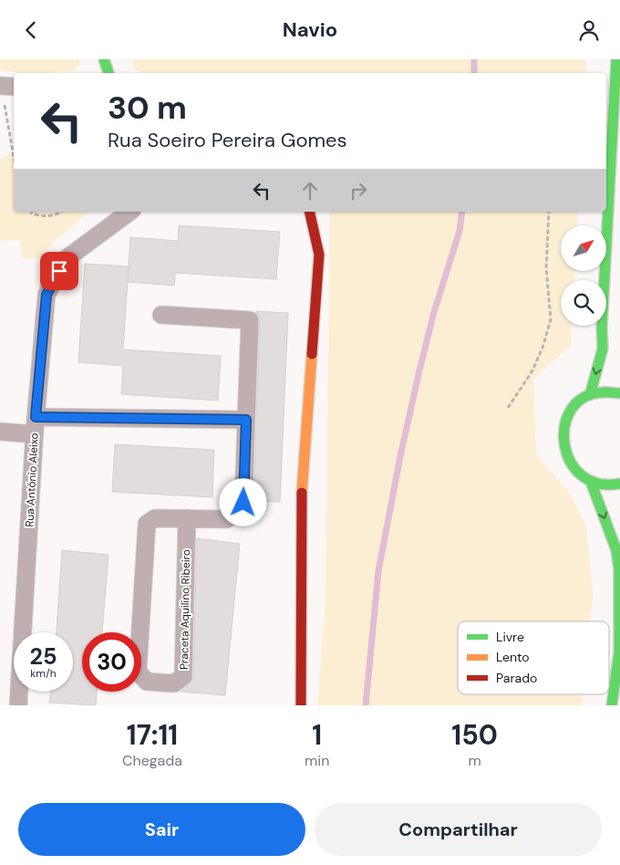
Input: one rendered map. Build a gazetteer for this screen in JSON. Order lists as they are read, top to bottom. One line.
{"streets":{"street":["Rua António Aleixo","Praceta Aquilino Ribeiro"]},"legend":["Livre","Lento","Parado"],"north":"top right","page":{"header":"Navio","turn":["30 m","Rua Soeiro Pereira Gomes"],"speed":"25 km/h","limit":"30","eta":["17:11","Chegada","1","min","150","m"],"buttons":["Sair","Compartilhar"]}}
